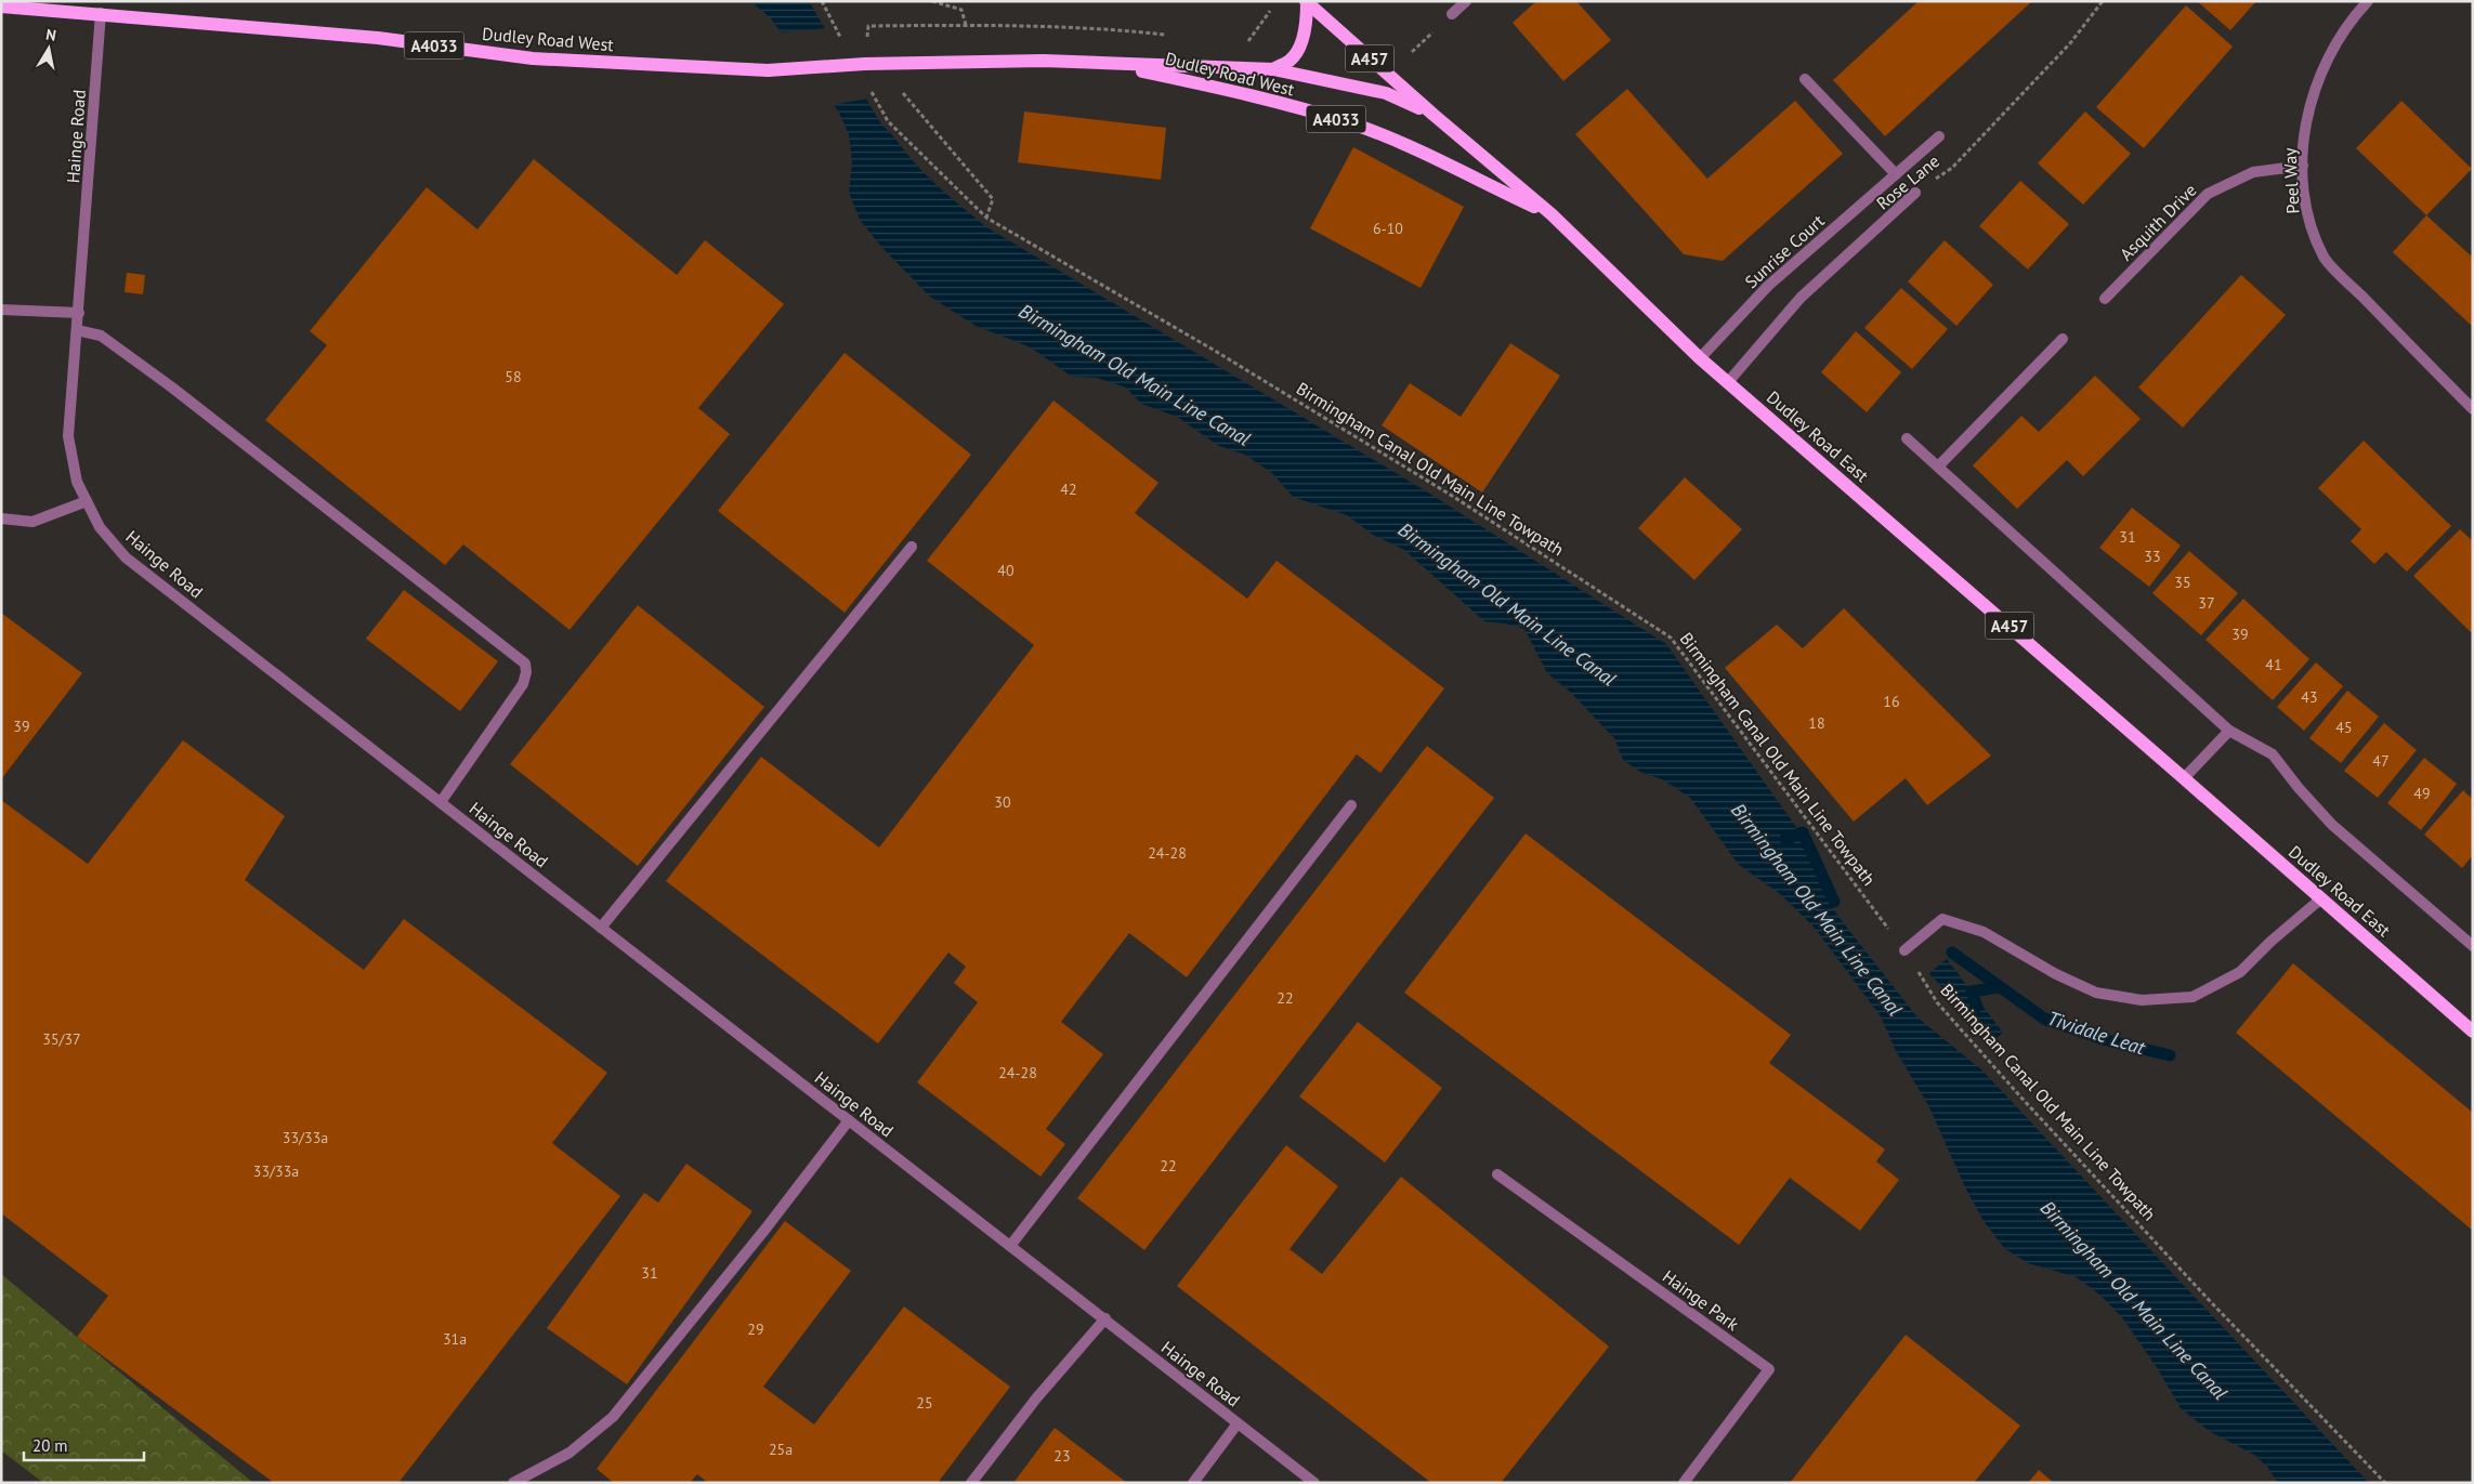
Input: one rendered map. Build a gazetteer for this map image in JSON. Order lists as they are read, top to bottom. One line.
{"streets":{"main road":["Dudley Road West","A4033","A457","Dudley Road East"],"street":["Hainge Road","Peel Way","Rose Lane","Asquith Drive","Sunrise Court","Hainge Park"],"path":["Birmingham Canal Old Main Line Towpath"]},"crossings":[["Dudley Road West","A457"],["Dudley Road West","Hainge Road"],["Dudley Road West","Dudley Road East"],["A457","Dudley Road East"],["Peel Way","Asquith Drive"],["Rose Lane","Dudley Road East"],["Sunrise Court","Dudley Road East"]],"water":["Birmingham Old Main Line Canal","Tividale Leat"],"house_numbers":["6-10","58","42","31","33","40","35","37","39","41","43","16","18","39","45","47","49","30","24-28","22","35/37","24-28","33/33a","22","33/33a","31","29","31a","25","25a","23"],"scale_bar":"20 m","north":"top"}
